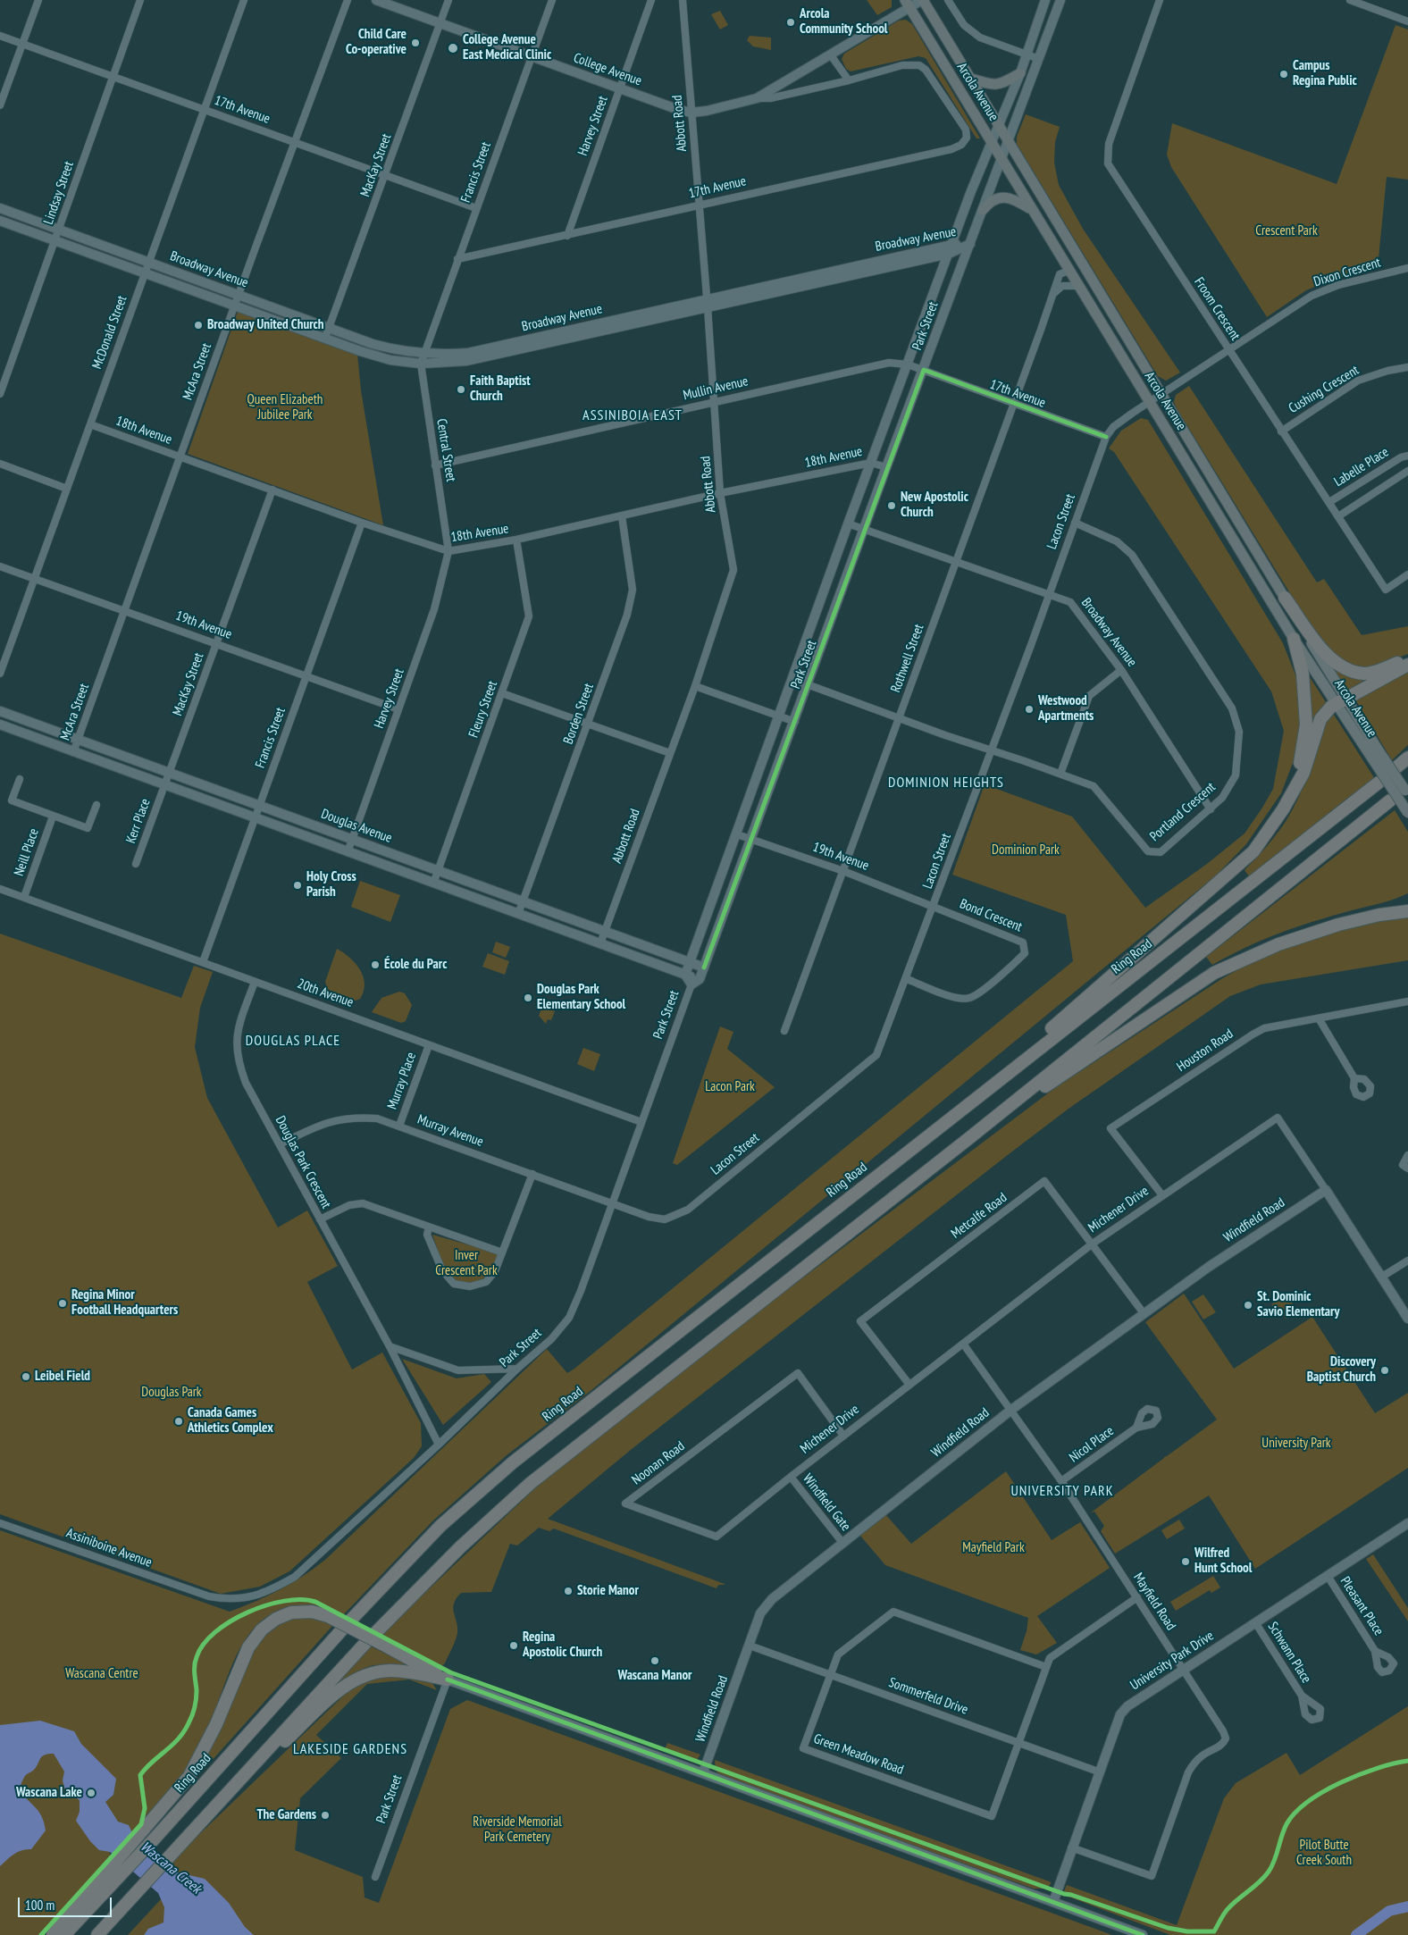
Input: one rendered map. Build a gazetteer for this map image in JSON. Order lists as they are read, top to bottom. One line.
{"streets":{"highway":["Ring Road"],"main road":["Arcola Avenue"],"street":["College Avenue","17th Avenue","Abbott Road","Harvey Street","MacKay Street","Francis Street","Lindsay Street","Broadway Avenue","Dixon Crescent","Froom Crescent","Park Street","McDonald Street","McAra Street","Mullin Avenue","Cushing Crescent","18th Avenue","Central Street","Labelle Place","Lacon Street","19th Avenue","Rothwell Street","Fleury Street","Borden Street","Portland Crescent","Kerr Place","Douglas Avenue","Neill Place","Bond Crescent","20th Avenue","Houston Road","Murray Place","Murray Avenue","Douglas Park Crescent","Michener Drive","Metcalfe Road","Windfield Road","Nicol Place","Noonan Road","Windfield Gate","Assiniboine Avenue","Mayfield Road","Pleasant Place","Schwann Place","University Park Drive","Sommerfeld Drive","Green Meadow Road"]},"crossings":[["College Avenue","Arcola Avenue"],["College Avenue","17th Avenue"],["College Avenue","Abbott Road"],["College Avenue","Harvey Street"],["College Avenue","MacKay Street"],["College Avenue","Francis Street"],["Arcola Avenue","Dixon Crescent"],["Arcola Avenue","Park Street"],["Arcola Avenue","Lacon Street"],["Arcola Avenue","Rothwell Street"],["17th Avenue","Abbott Road"],["17th Avenue","Harvey Street"],["17th Avenue","MacKay Street"],["17th Avenue","Francis Street"],["17th Avenue","Lindsay Street"],["17th Avenue","Park Street"],["17th Avenue","McDonald Street"],["17th Avenue","McAra Street"],["17th Avenue","Mullin Avenue"],["17th Avenue","Lacon Street"],["17th Avenue","Rothwell Street"],["Abbott Road","Broadway Avenue"],["Abbott Road","Mullin Avenue"],["Abbott Road","18th Avenue"],["Abbott Road","Douglas Avenue"],["Harvey Street","18th Avenue"],["Harvey Street","Central Street"],["Harvey Street","19th Avenue"],["Harvey Street","Douglas Avenue"],["MacKay Street","Broadway Avenue"],["MacKay Street","18th Avenue"],["MacKay Street","19th Avenue"],["MacKay Street","Kerr Place"],["MacKay Street","Douglas Avenue"],["Francis Street","Broadway Avenue"],["Francis Street","18th Avenue"],["Francis Street","Central Street"],["Francis Street","19th Avenue"],["Francis Street","Douglas Avenue"],["Francis Street","20th Avenue"],["Lindsay Street","Broadway Avenue"],["Broadway Avenue","Park Street"],["Broadway Avenue","McDonald Street"],["Broadway Avenue","McAra Street"],["Broadway Avenue","Central Street"],["Broadway Avenue","Lacon Street"],["Broadway Avenue","Rothwell Street"],["Broadway Avenue","Portland Crescent"],["Dixon Crescent","Froom Crescent"],["Dixon Crescent","Lacon Street"],["Froom Crescent","Cushing Crescent"],["Froom Crescent","Labelle Place"],["Park Street","Mullin Avenue"],["Park Street","18th Avenue"],["Park Street","Lacon Street"],["Park Street","19th Avenue"],["Park Street","Douglas Avenue"],["Park Street","20th Avenue"],["Park Street","Murray Avenue"],["Park Street","Douglas Park Crescent"],["Park Street","Assiniboine Avenue"],["McDonald Street","18th Avenue"],["McDonald Street","19th Avenue"],["McAra Street","18th Avenue"],["McAra Street","19th Avenue"],["McAra Street","Douglas Avenue"],["Mullin Avenue","Central Street"],["18th Avenue","Central Street"],["18th Avenue","Fleury Street"],["18th Avenue","Borden Street"],["Lacon Street","19th Avenue"],["Lacon Street","Portland Crescent"],["Lacon Street","Bond Crescent"],["Lacon Street","Murray Avenue"],["19th Avenue","Rothwell Street"],["19th Avenue","Bond Crescent"],["Fleury Street","Douglas Avenue"],["Borden Street","Douglas Avenue"],["Kerr Place","Douglas Avenue"],["Neill Place","20th Avenue"],["20th Avenue","Murray Place"],["20th Avenue","Douglas Park Crescent"],["Houston Road","Michener Drive"],["Murray Place","Murray Avenue"],["Murray Avenue","Douglas Park Crescent"],["Michener Drive","Metcalfe Road"],["Michener Drive","Windfield Road"],["Michener Drive","Noonan Road"],["Michener Drive","Windfield Gate"],["Michener Drive","Mayfield Road"],["Metcalfe Road","Windfield Road"],["Windfield Road","Windfield Gate"],["Windfield Road","Mayfield Road"],["Windfield Road","Sommerfeld Drive"],["Nicol Place","Mayfield Road"],["Noonan Road","Windfield Gate"],["Mayfield Road","University Park Drive"],["Mayfield Road","Green Meadow Road"],["Pleasant Place","University Park Drive"],["Schwann Place","University Park Drive"],["University Park Drive","Sommerfeld Drive"],["Sommerfeld Drive","Green Meadow Road"]],"districts":["ASSINIBOIA EAST","DOMINION HEIGHTS","DOUGLAS PLACE","UNIVERSITY PARK","LAKESIDE GARDENS"],"water":["Wascana Creek"],"parks":["Crescent Park","Queen Elizabeth Jubilee Park","Dominion Park","Lacon Park","Inver Crescent Park","Douglas Park","University Park","Mayfield Park","Wascana Centre","Riverside Memorial Park Cemetery","Pilot Butte Creek South"],"places":["Arcola Community School","Child Care Co-operative","College Avenue East Medical Clinic","Campus Regina Public","Broadway United Church","Faith Baptist Church","New Apostolic Church","Westwood Apartments","Holy Cross Parish","École du Parc","Douglas Park Elementary School","Regina Minor Football Headquarters","St. Dominic Savio Elementary","Discovery Baptist Church","Leibel Field","Canada Games Athletics Complex","Wilfred Hunt School","Storie Manor","Regina Apostolic Church","Wascana Manor","Wascana Lake","The Gardens"],"scale_bar":"100 m"}
